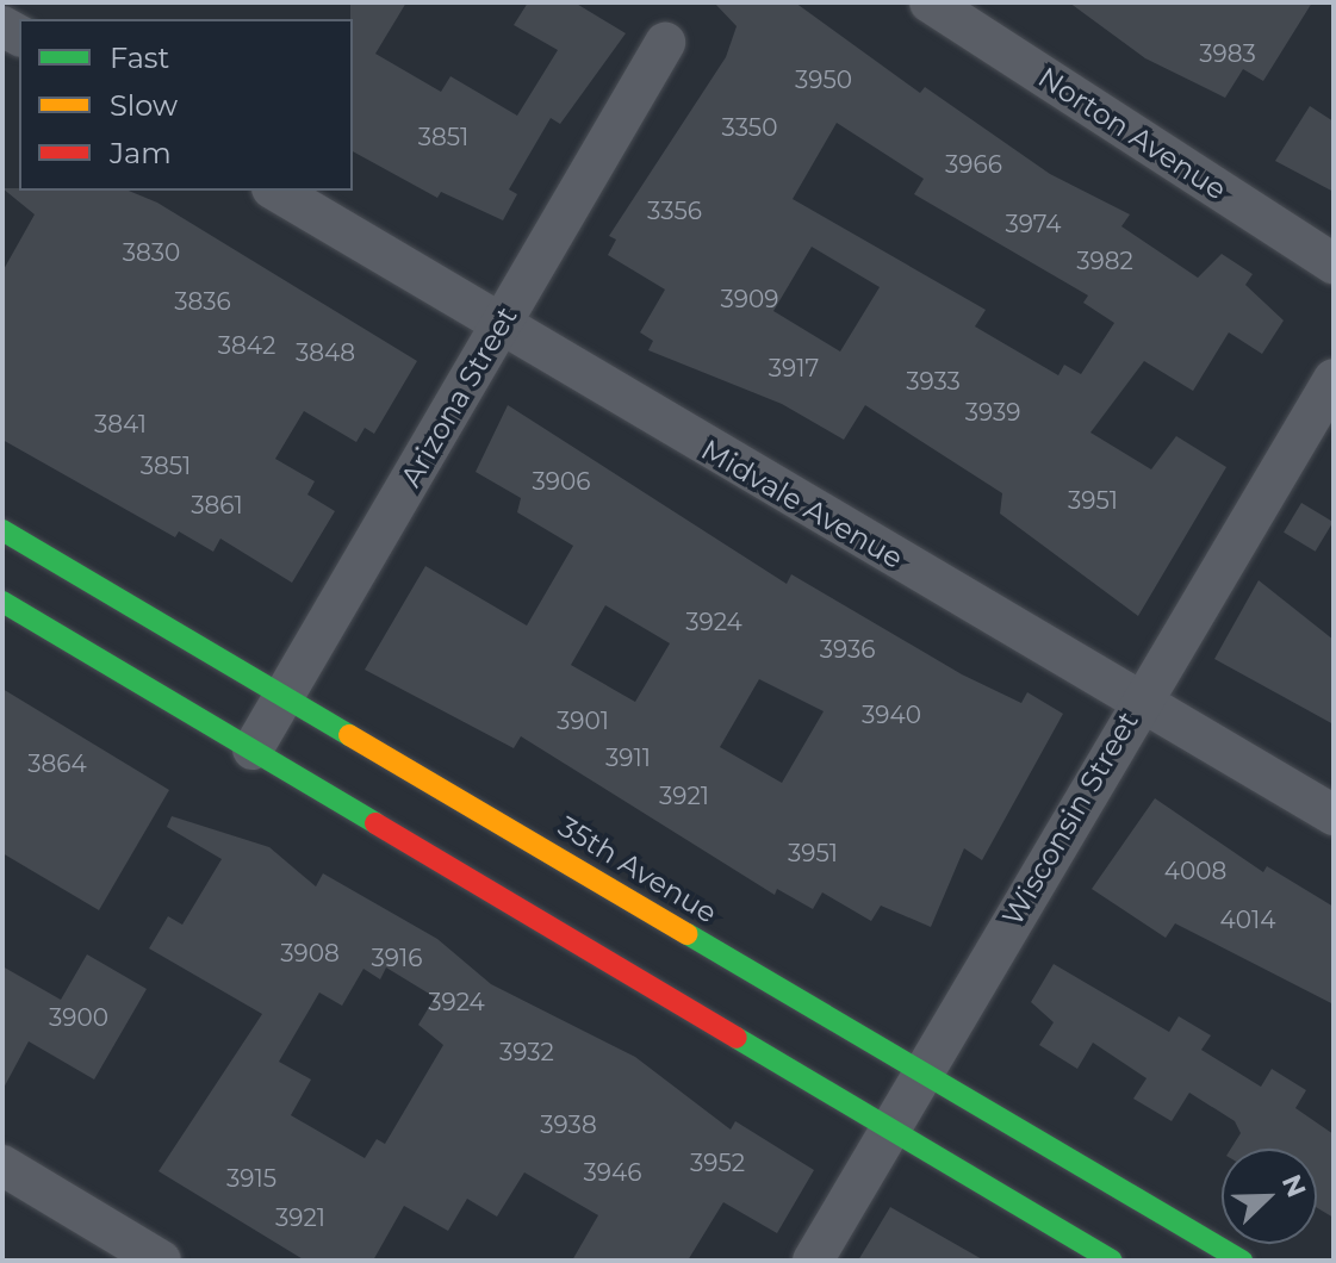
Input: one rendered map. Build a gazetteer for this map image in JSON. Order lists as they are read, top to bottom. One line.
{"streets":{"main road":["35th Avenue"],"street":["Norton Avenue","Arizona Street","Midvale Avenue","Wisconsin Street"]},"crossings":[["Arizona Street","Midvale Avenue"],["Arizona Street","35th Avenue"],["Midvale Avenue","Wisconsin Street"],["Wisconsin Street","35th Avenue"]],"house_numbers":["3983","3950","3350","3851","3966","3356","3974","3830","3982","3909","3836","3842","3848","3917","3933","3939","3841","3851","3906","3951","3861","3924","3936","3940","3901","3911","3864","3921","3951","4008","4014","3908","3916","3924","3900","3932","3938","3952","3946","3915","3921"],"legend":["Fast","Slow","Jam"],"north":"top right"}
